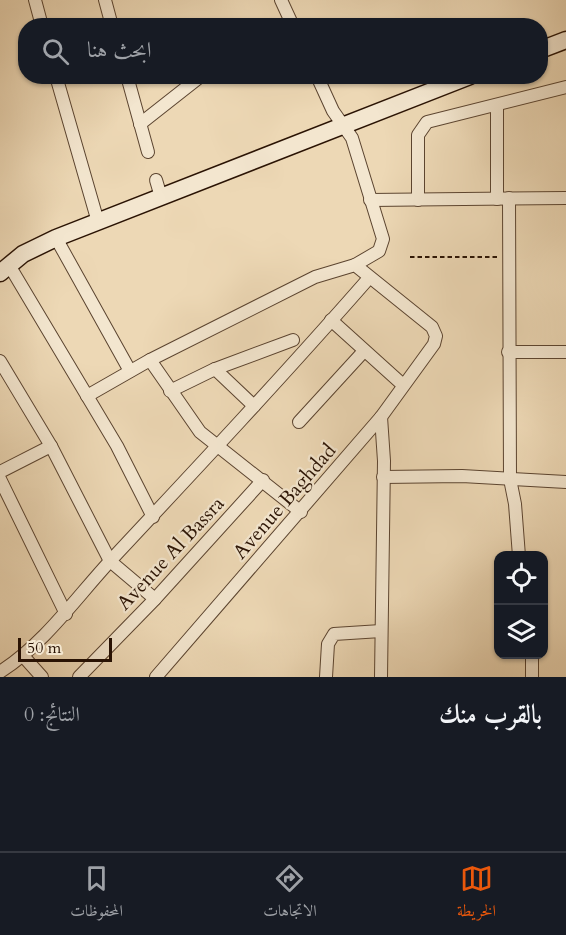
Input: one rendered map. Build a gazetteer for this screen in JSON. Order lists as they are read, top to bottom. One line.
{"streets":{"street":["Avenue Baghdad","Avenue Al Bassra"]},"scale_bar":"50 m","page":{"search":"ابحث هنا","scale":"50 m","heading":["بالقرب منك","النتائج: 0"],"nav":["الخريطة","الاتجاهات","المحفوظات"]}}
